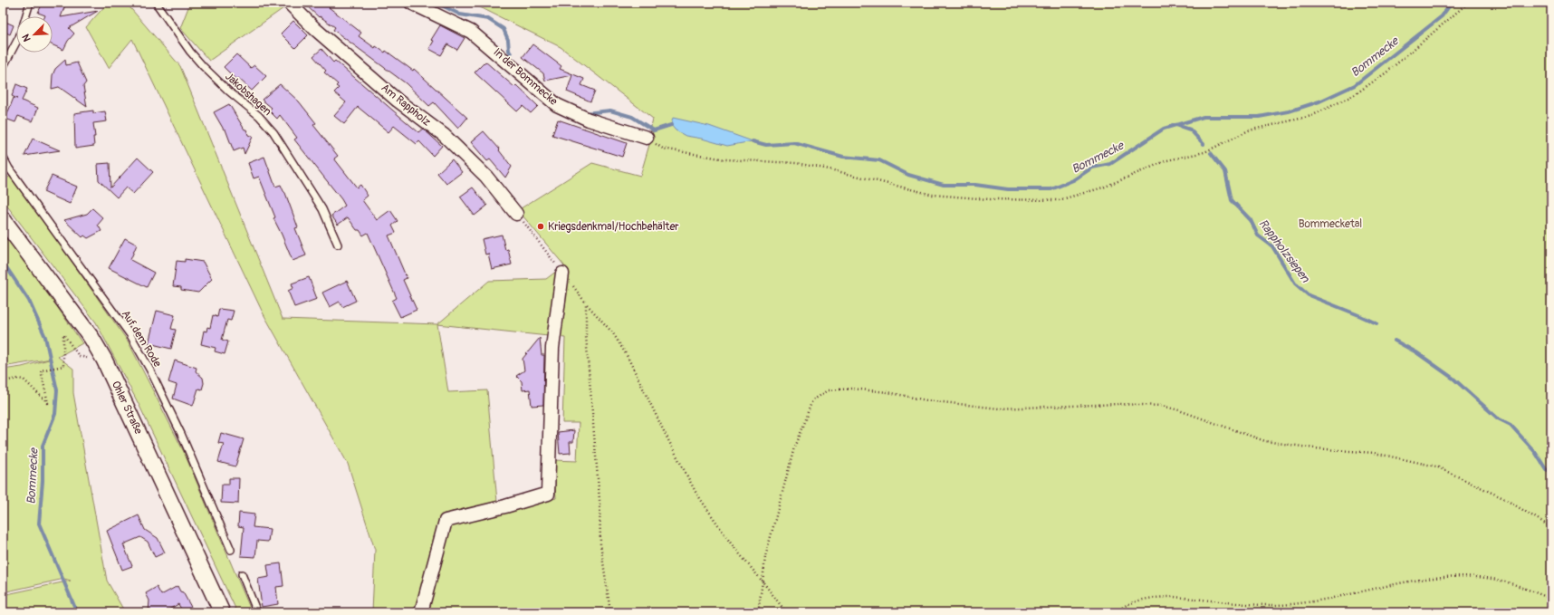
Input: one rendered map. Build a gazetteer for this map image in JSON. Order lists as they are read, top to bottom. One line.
{"streets":{"street":["In der Bommecke","Am Rappholz","Ohler Straße"],"lane":["Jakobshagen","Auf dem Rode"]},"water":["Bommecke","Rappholzsiepen"],"parks":["Bommecketal"],"places":["Kriegsdenkmal/Hochbehälter"],"north":"bottom left"}
